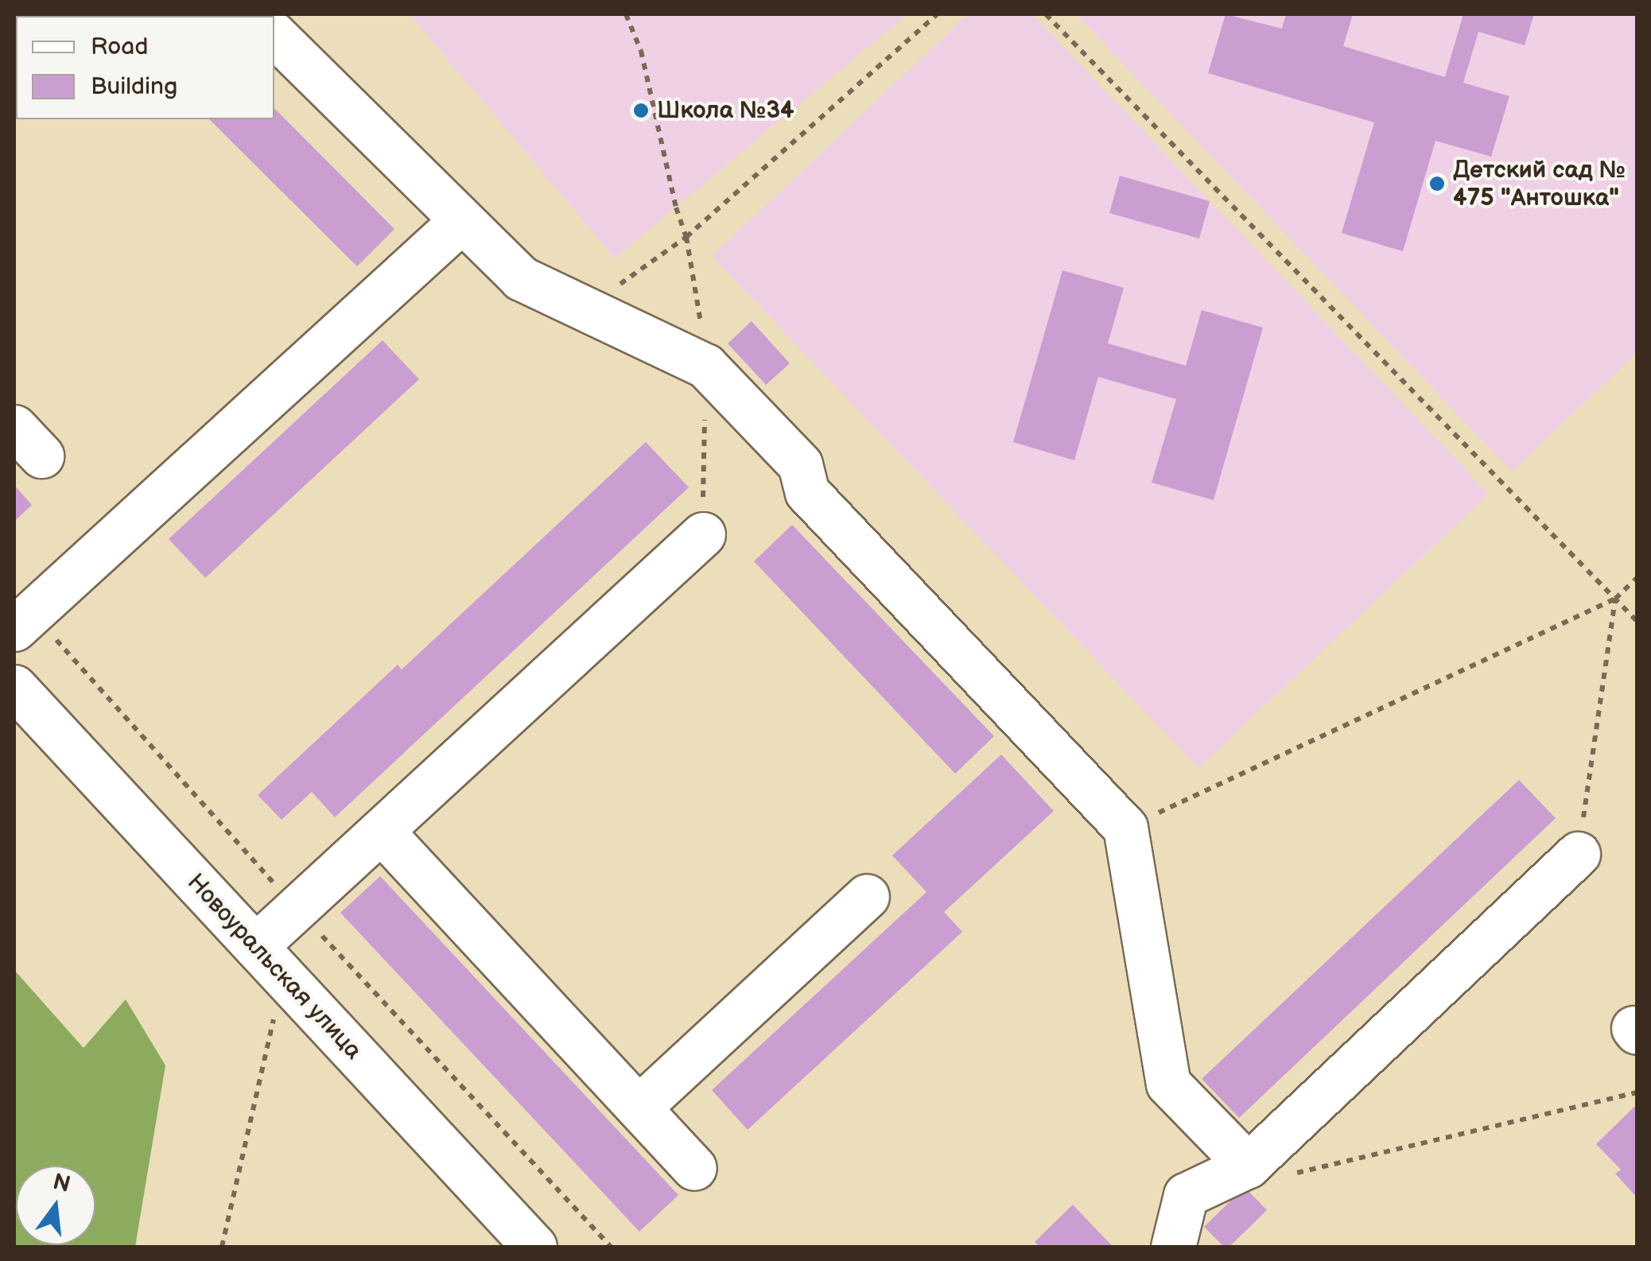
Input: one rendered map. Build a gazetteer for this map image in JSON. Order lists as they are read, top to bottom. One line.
{"streets":{"street":["Новоуральская улица"]},"places":["Школа №34","Детский сад № 475 \"Антошка\""],"legend":["Road","Building"],"north":"top"}
